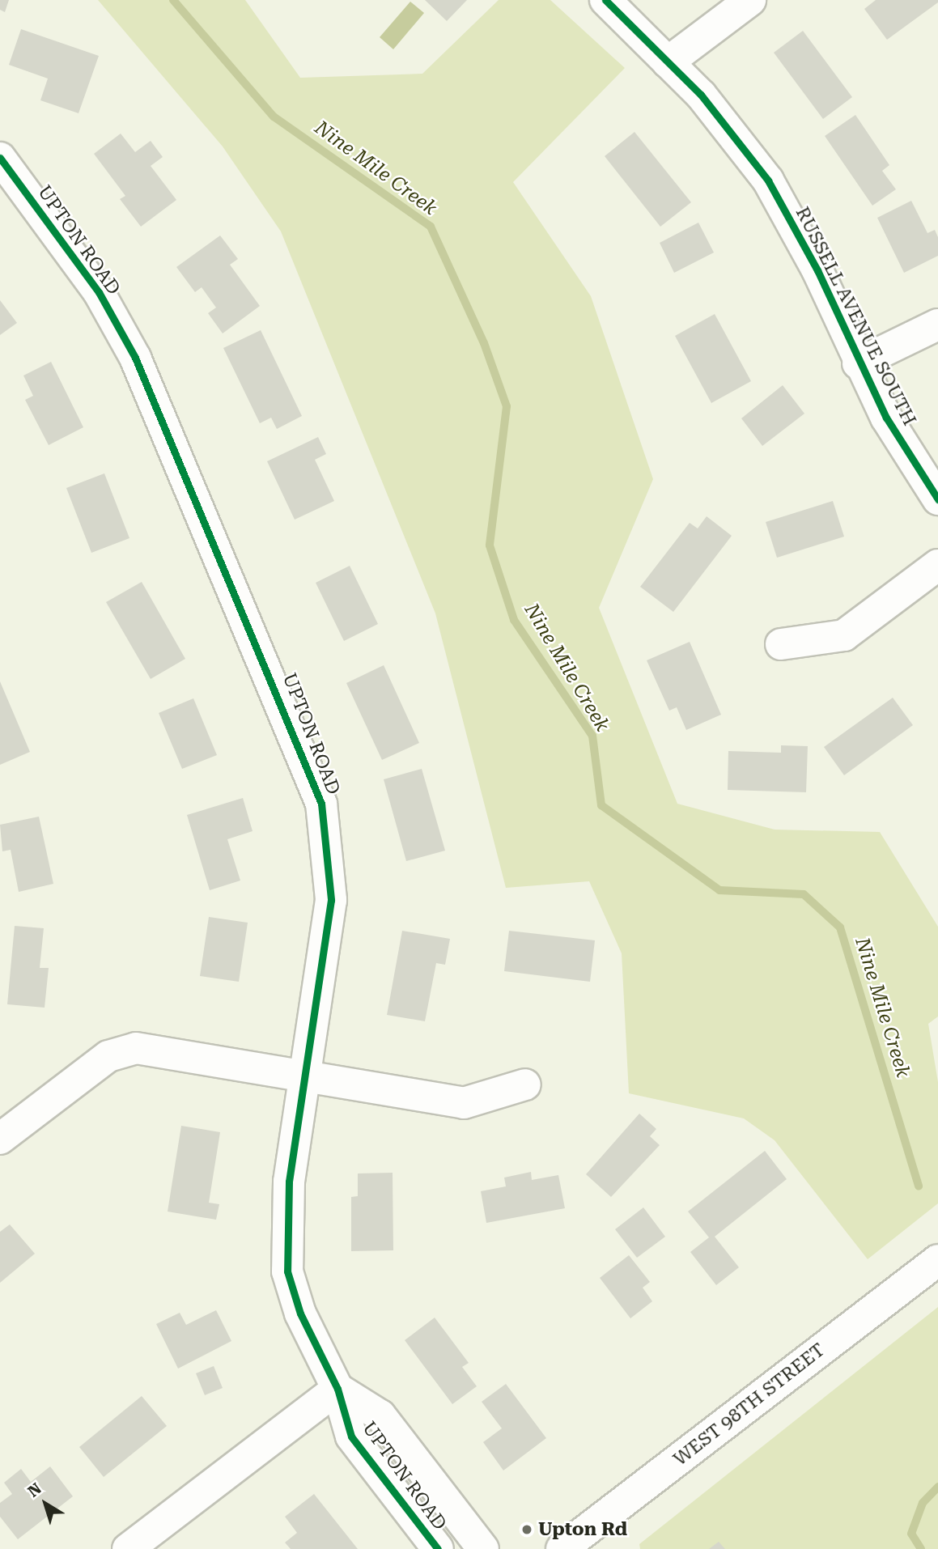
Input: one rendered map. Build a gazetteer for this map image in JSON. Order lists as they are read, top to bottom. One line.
{"streets":{"street":["UPTON ROAD","RUSSELL AVENUE SOUTH","WEST 98TH STREET"]},"water":["Nine Mile Creek"],"places":["Upton Rd"],"north":"top left"}
